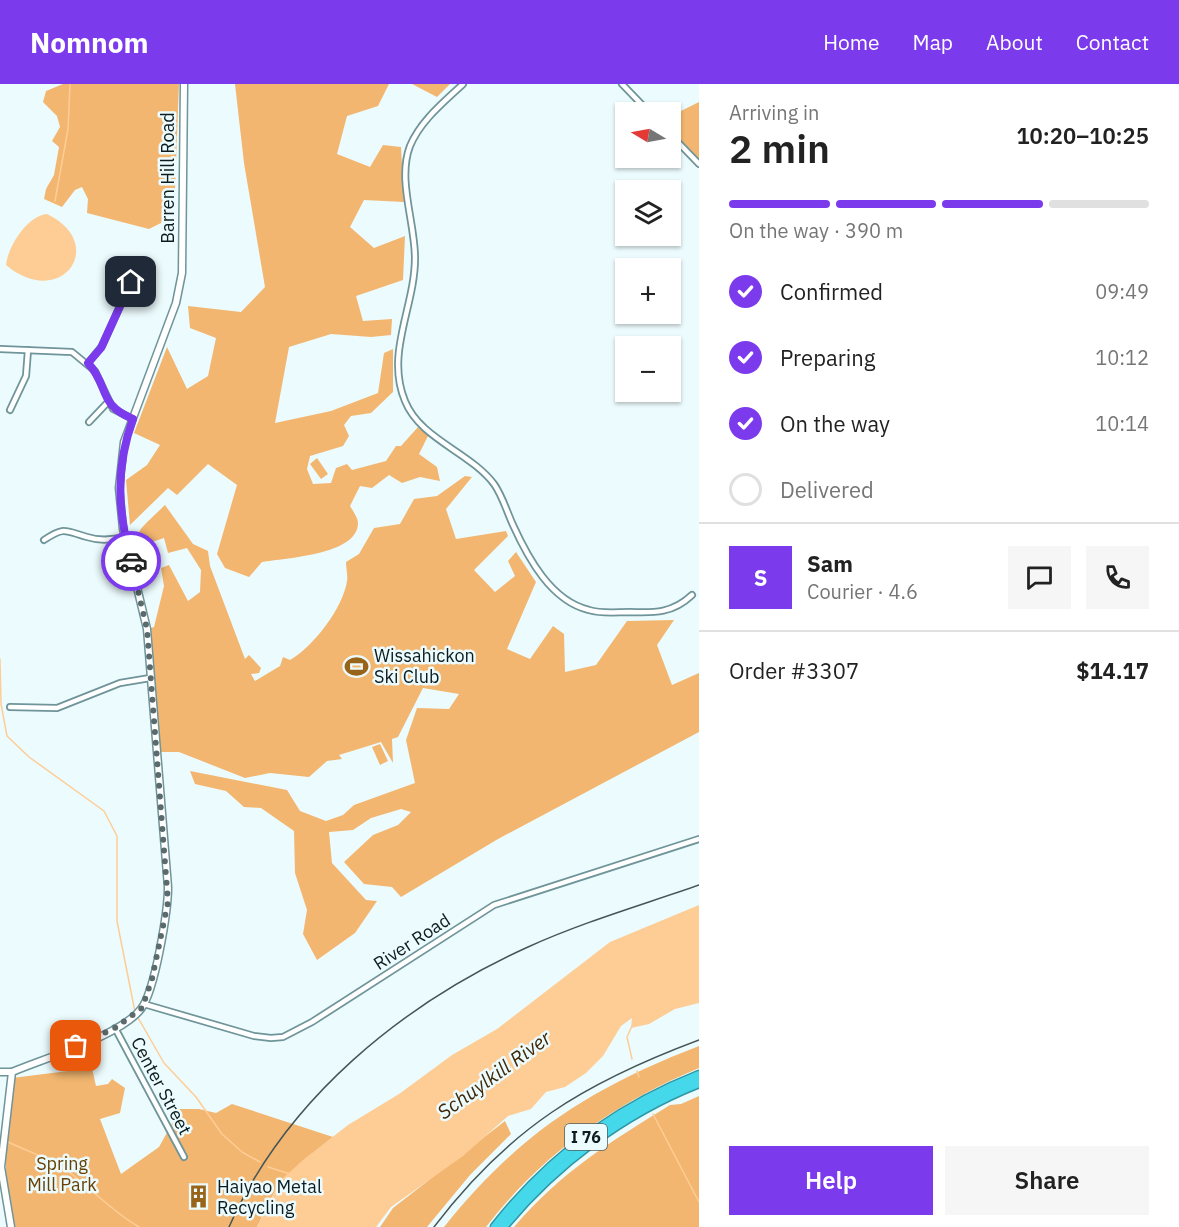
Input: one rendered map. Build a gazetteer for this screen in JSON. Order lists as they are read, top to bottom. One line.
{"streets":{"highway":["I 76"],"street":["Barren Hill Road","River Road","Center Street"]},"crossings":[["Barren Hill Road","River Road"]],"water":["Schuylkill River"],"parks":["Spring Mill Park"],"places":{"sports":["Wissahickon Ski Club"],"building":["Haiyao Metal Recycling"]},"north":"left","page":{"header":"Nomnom","nav":["Home","Map","About","Contact"],"heading":["2 min","Arriving in","10:20–10:25"],"panel":["Sam","Courier · 4.6","Order #3307","$14.17"],"map_buttons":["+","−"],"bar":"On the way · 390 m","list":[["Confirmed","09:49"],["Preparing","10:12"],["On the way","10:14"],"Delivered"],"round":"S","buttons":["Help","Share"]}}
